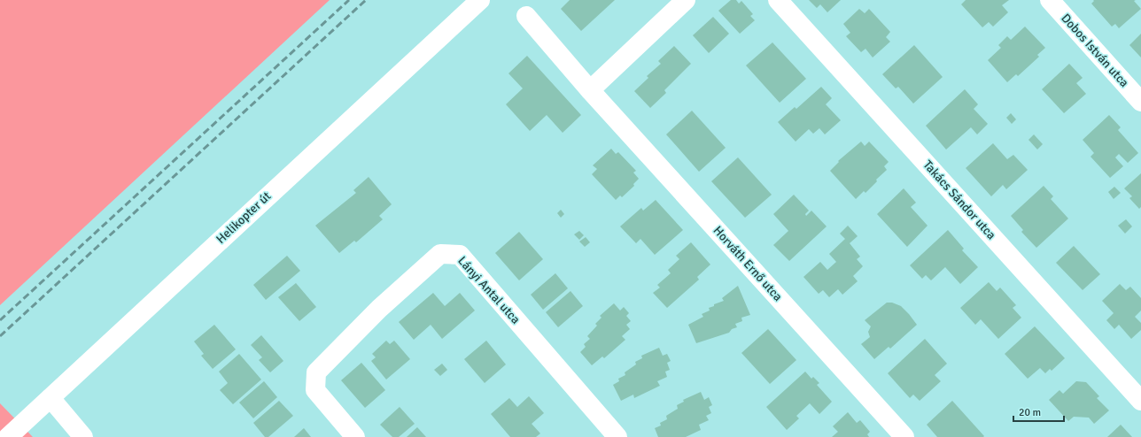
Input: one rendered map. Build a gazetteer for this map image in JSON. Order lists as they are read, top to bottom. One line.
{"streets":{"street":["Dobos István utca","Takács Sándor utca","Helikopter út","Horváth Ernő utca","Lányi Antal utca"]},"scale_bar":"20 m"}
